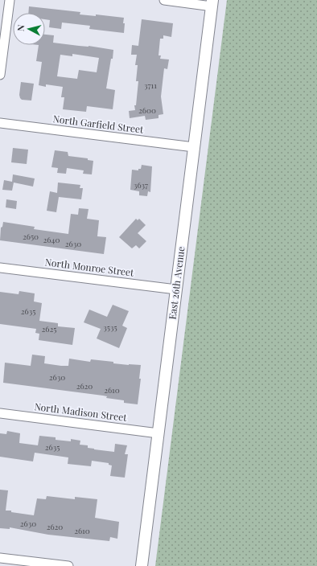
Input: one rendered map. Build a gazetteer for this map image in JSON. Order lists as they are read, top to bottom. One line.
{"streets":{"street":["North Garfield Street","North Monroe Street","East 26th Avenue","North Madison Street"]},"crossings":[["North Garfield Street","East 26th Avenue"],["North Monroe Street","East 26th Avenue"],["East 26th Avenue","North Madison Street"]],"house_numbers":["3711","2600","3637","2650","2640","2630","2635","3535","2625","2630","2620","2610","2635","2630","2620","2610"],"north":"left"}
